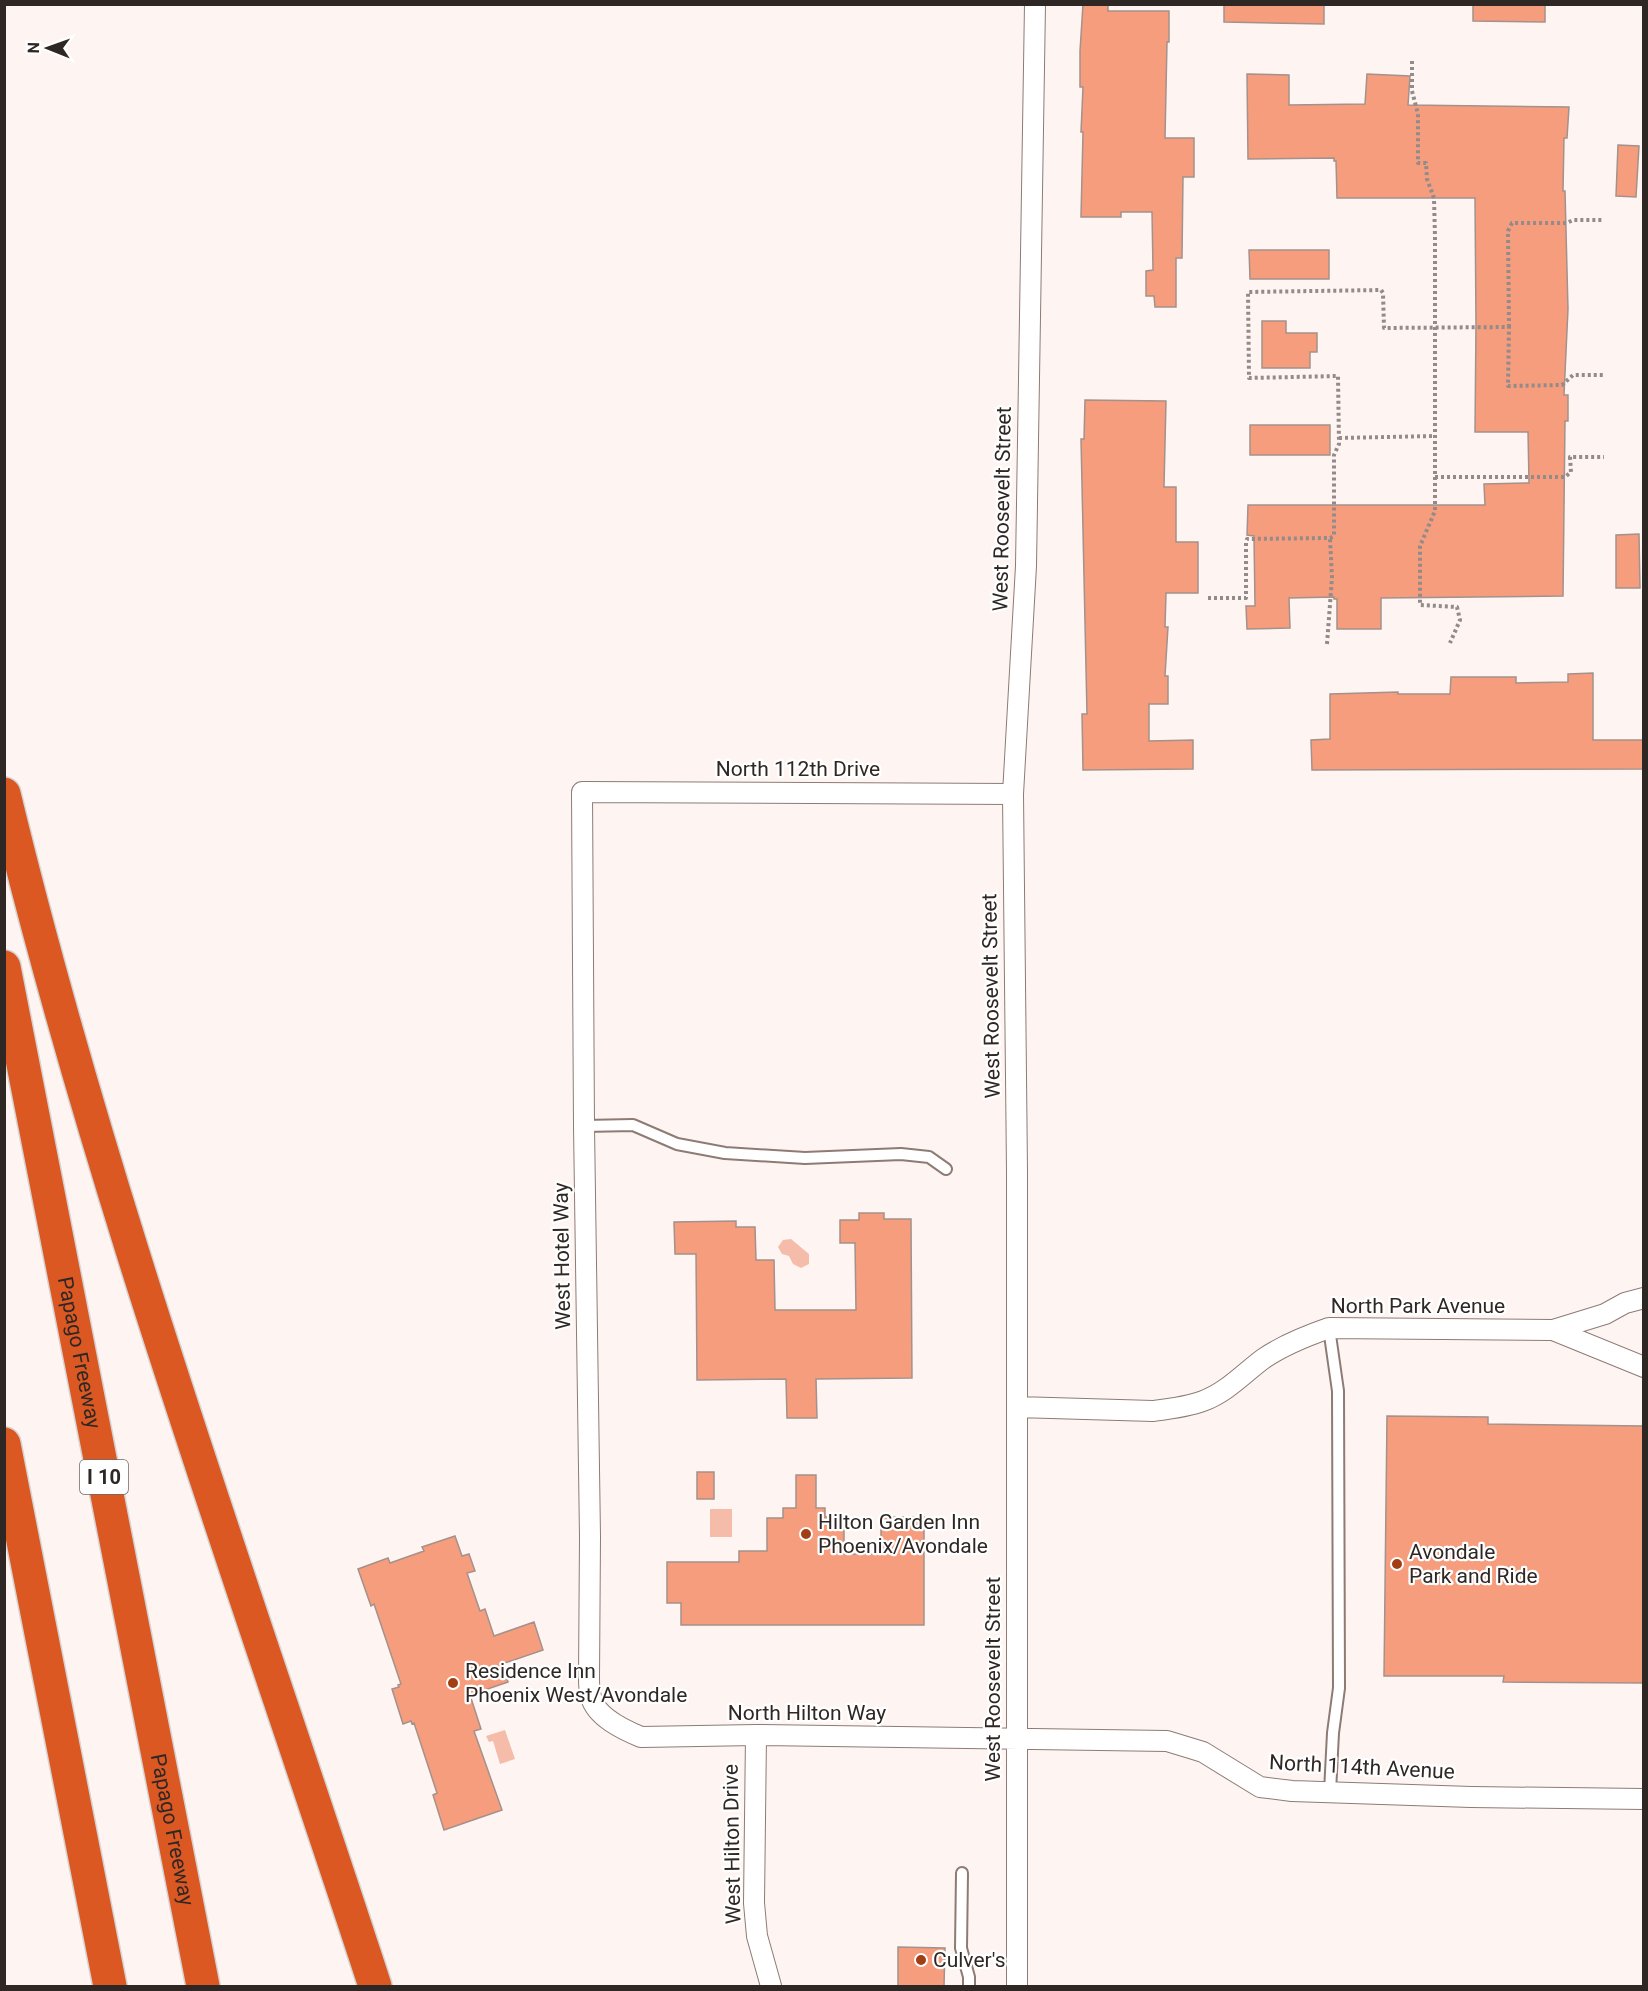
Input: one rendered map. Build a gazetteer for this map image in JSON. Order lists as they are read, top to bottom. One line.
{"streets":{"highway":["Papago Freeway","I 10"],"street":["West Roosevelt Street","North 112th Drive","West Hotel Way","North Park Avenue","North Hilton Way","North 114th Avenue","West Hilton Drive"]},"crossings":[["West Roosevelt Street","North 112th Drive"],["West Roosevelt Street","North Park Avenue"],["West Roosevelt Street","North Hilton Way"],["West Roosevelt Street","North 114th Avenue"],["North 112th Drive","West Hotel Way"],["West Hotel Way","North Hilton Way"],["North Hilton Way","North 114th Avenue"],["North Hilton Way","West Hilton Drive"]],"places":["Hilton Garden Inn Phoenix/Avondale","Avondale Park and Ride","Residence Inn Phoenix West/Avondale","Culver's"],"north":"left"}
